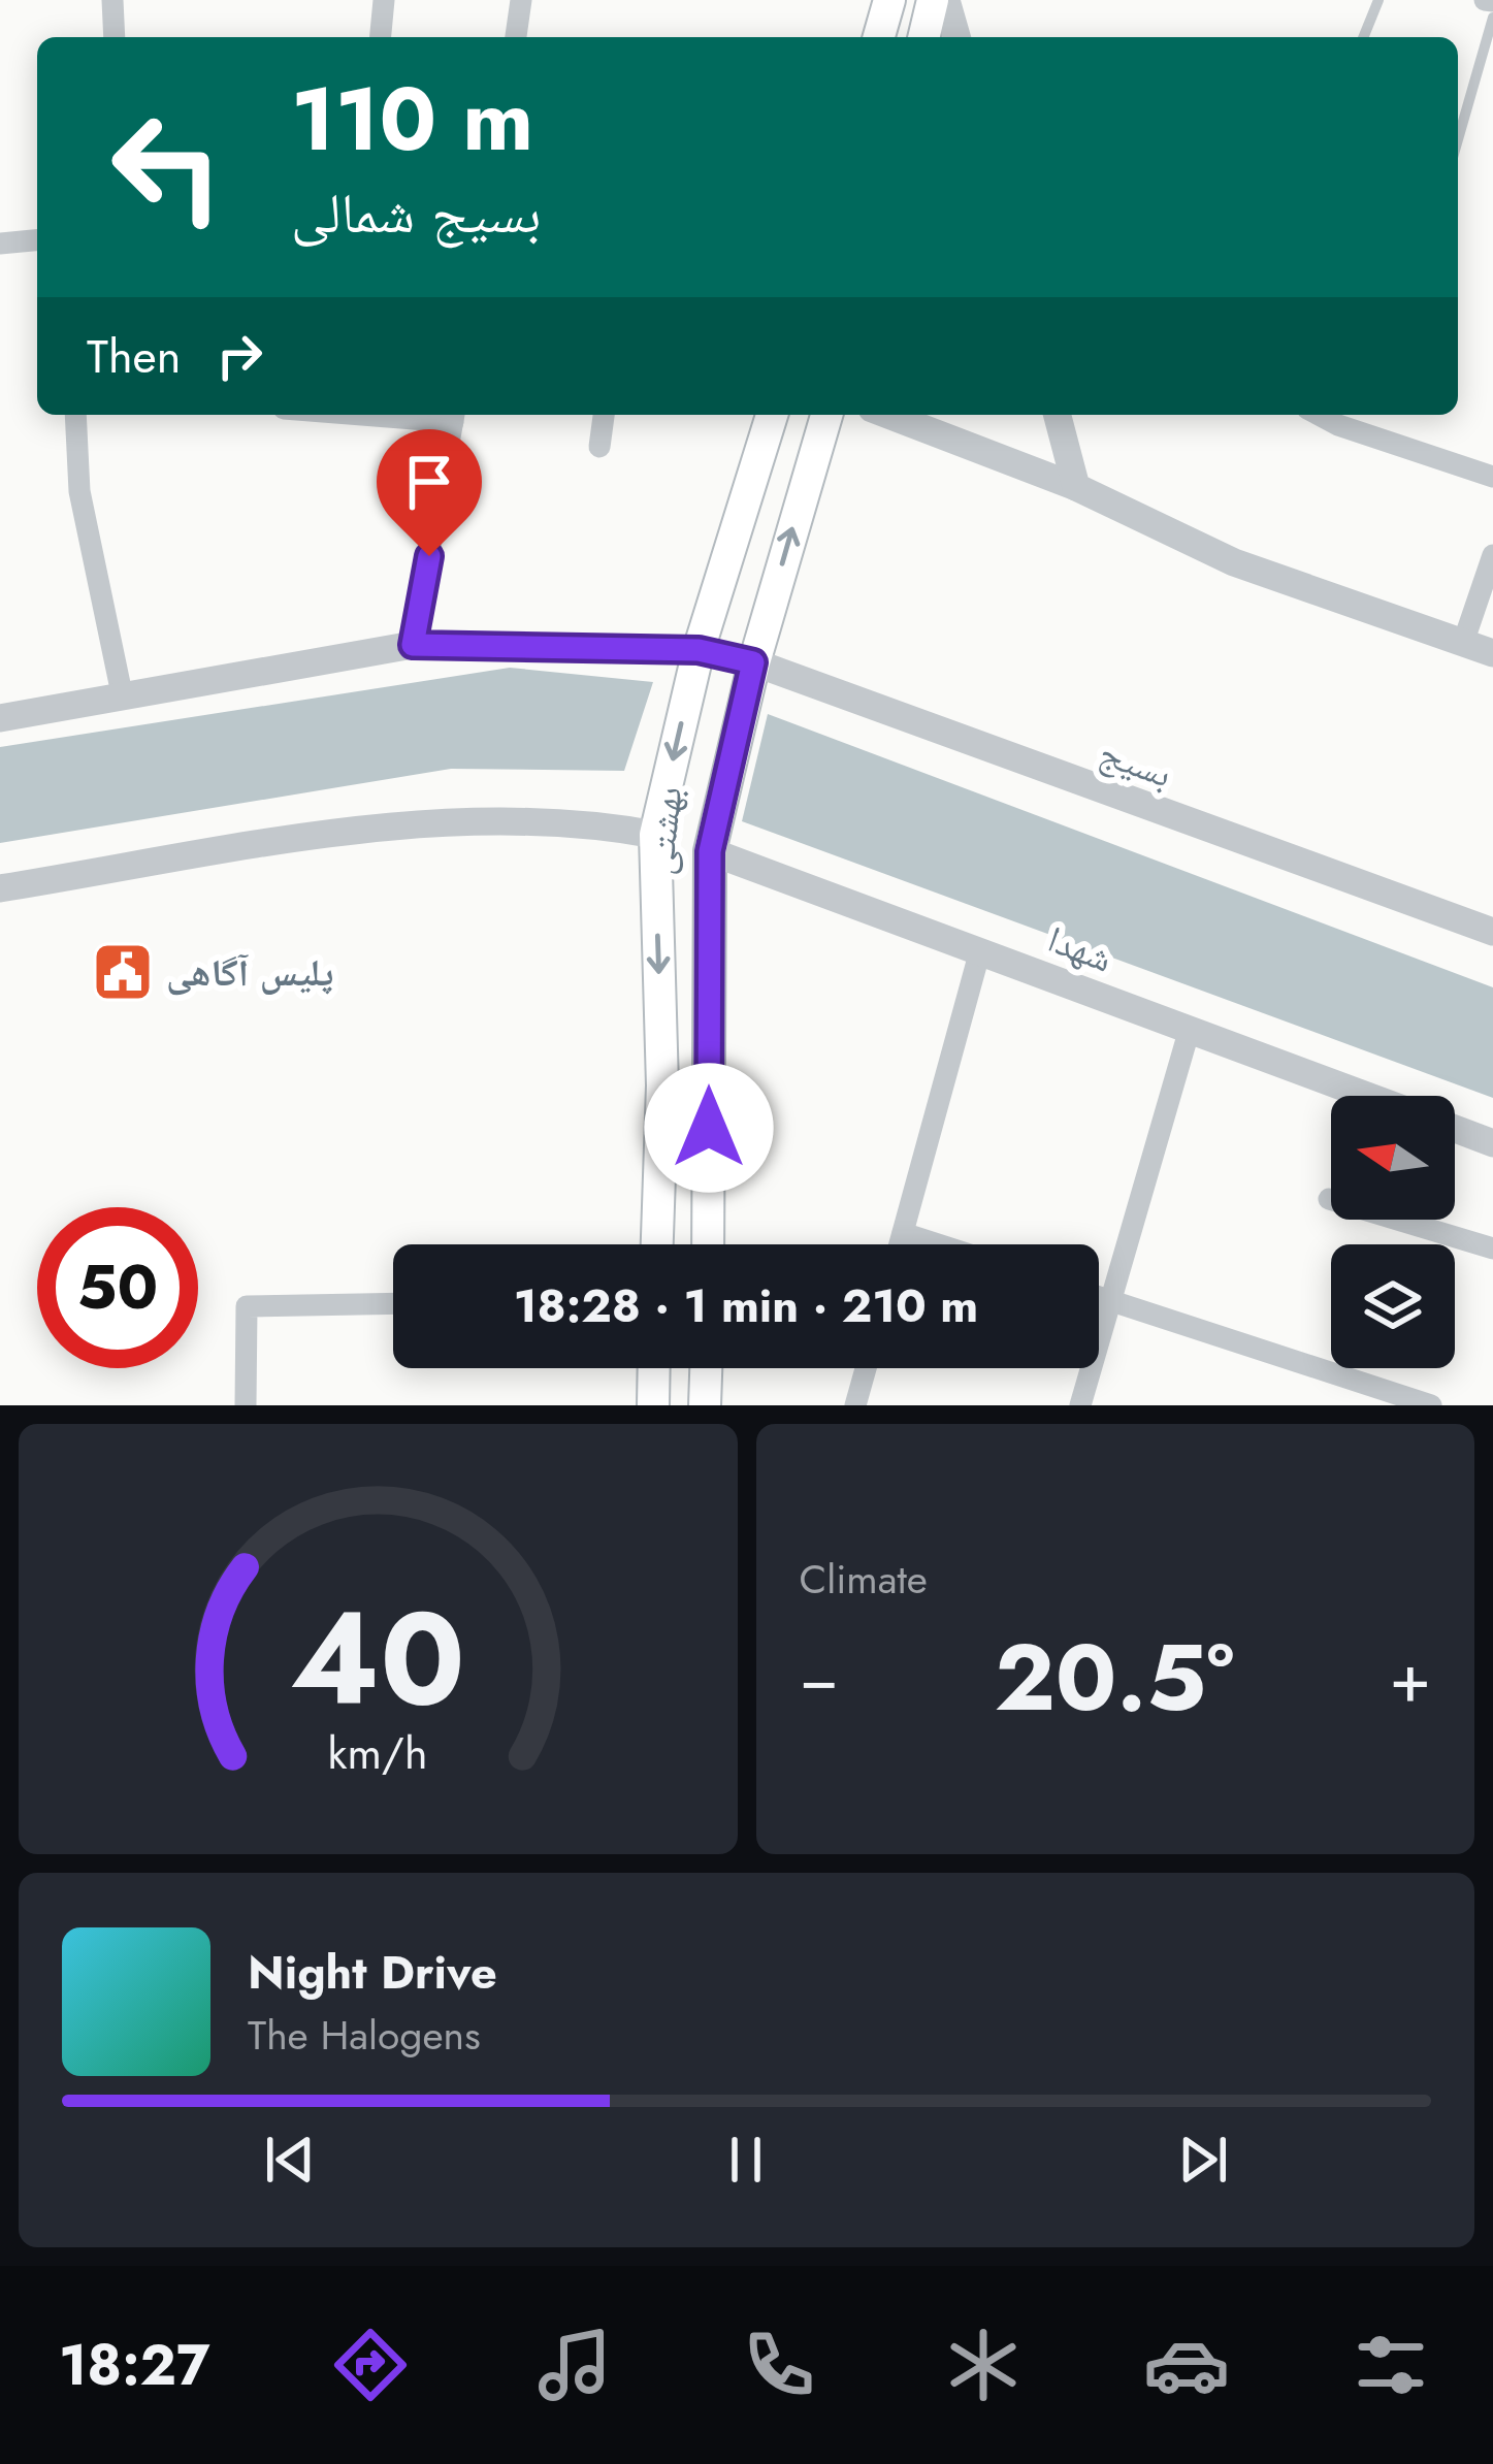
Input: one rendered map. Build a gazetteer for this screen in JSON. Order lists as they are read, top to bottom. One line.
{"streets":{"main road":["بهشتی"],"street":["بسیج","شهدا"]},"crossings":[["بسیج","بهشتی"],["بهشتی","شهدا"]],"places":{"public building":["پلیس آگاهی"]},"north":"left","page":{"turn":["110 m","بسیج شمالی"],"then":"Then","limit":"50","trip":"18:28 · 1 min · 210 m","tile":"Climate","heat":["−","20.5°","+"],"song":["Night Drive","The Halogens"],"tabs":"18:27","gauge":["40","km/h"]}}
